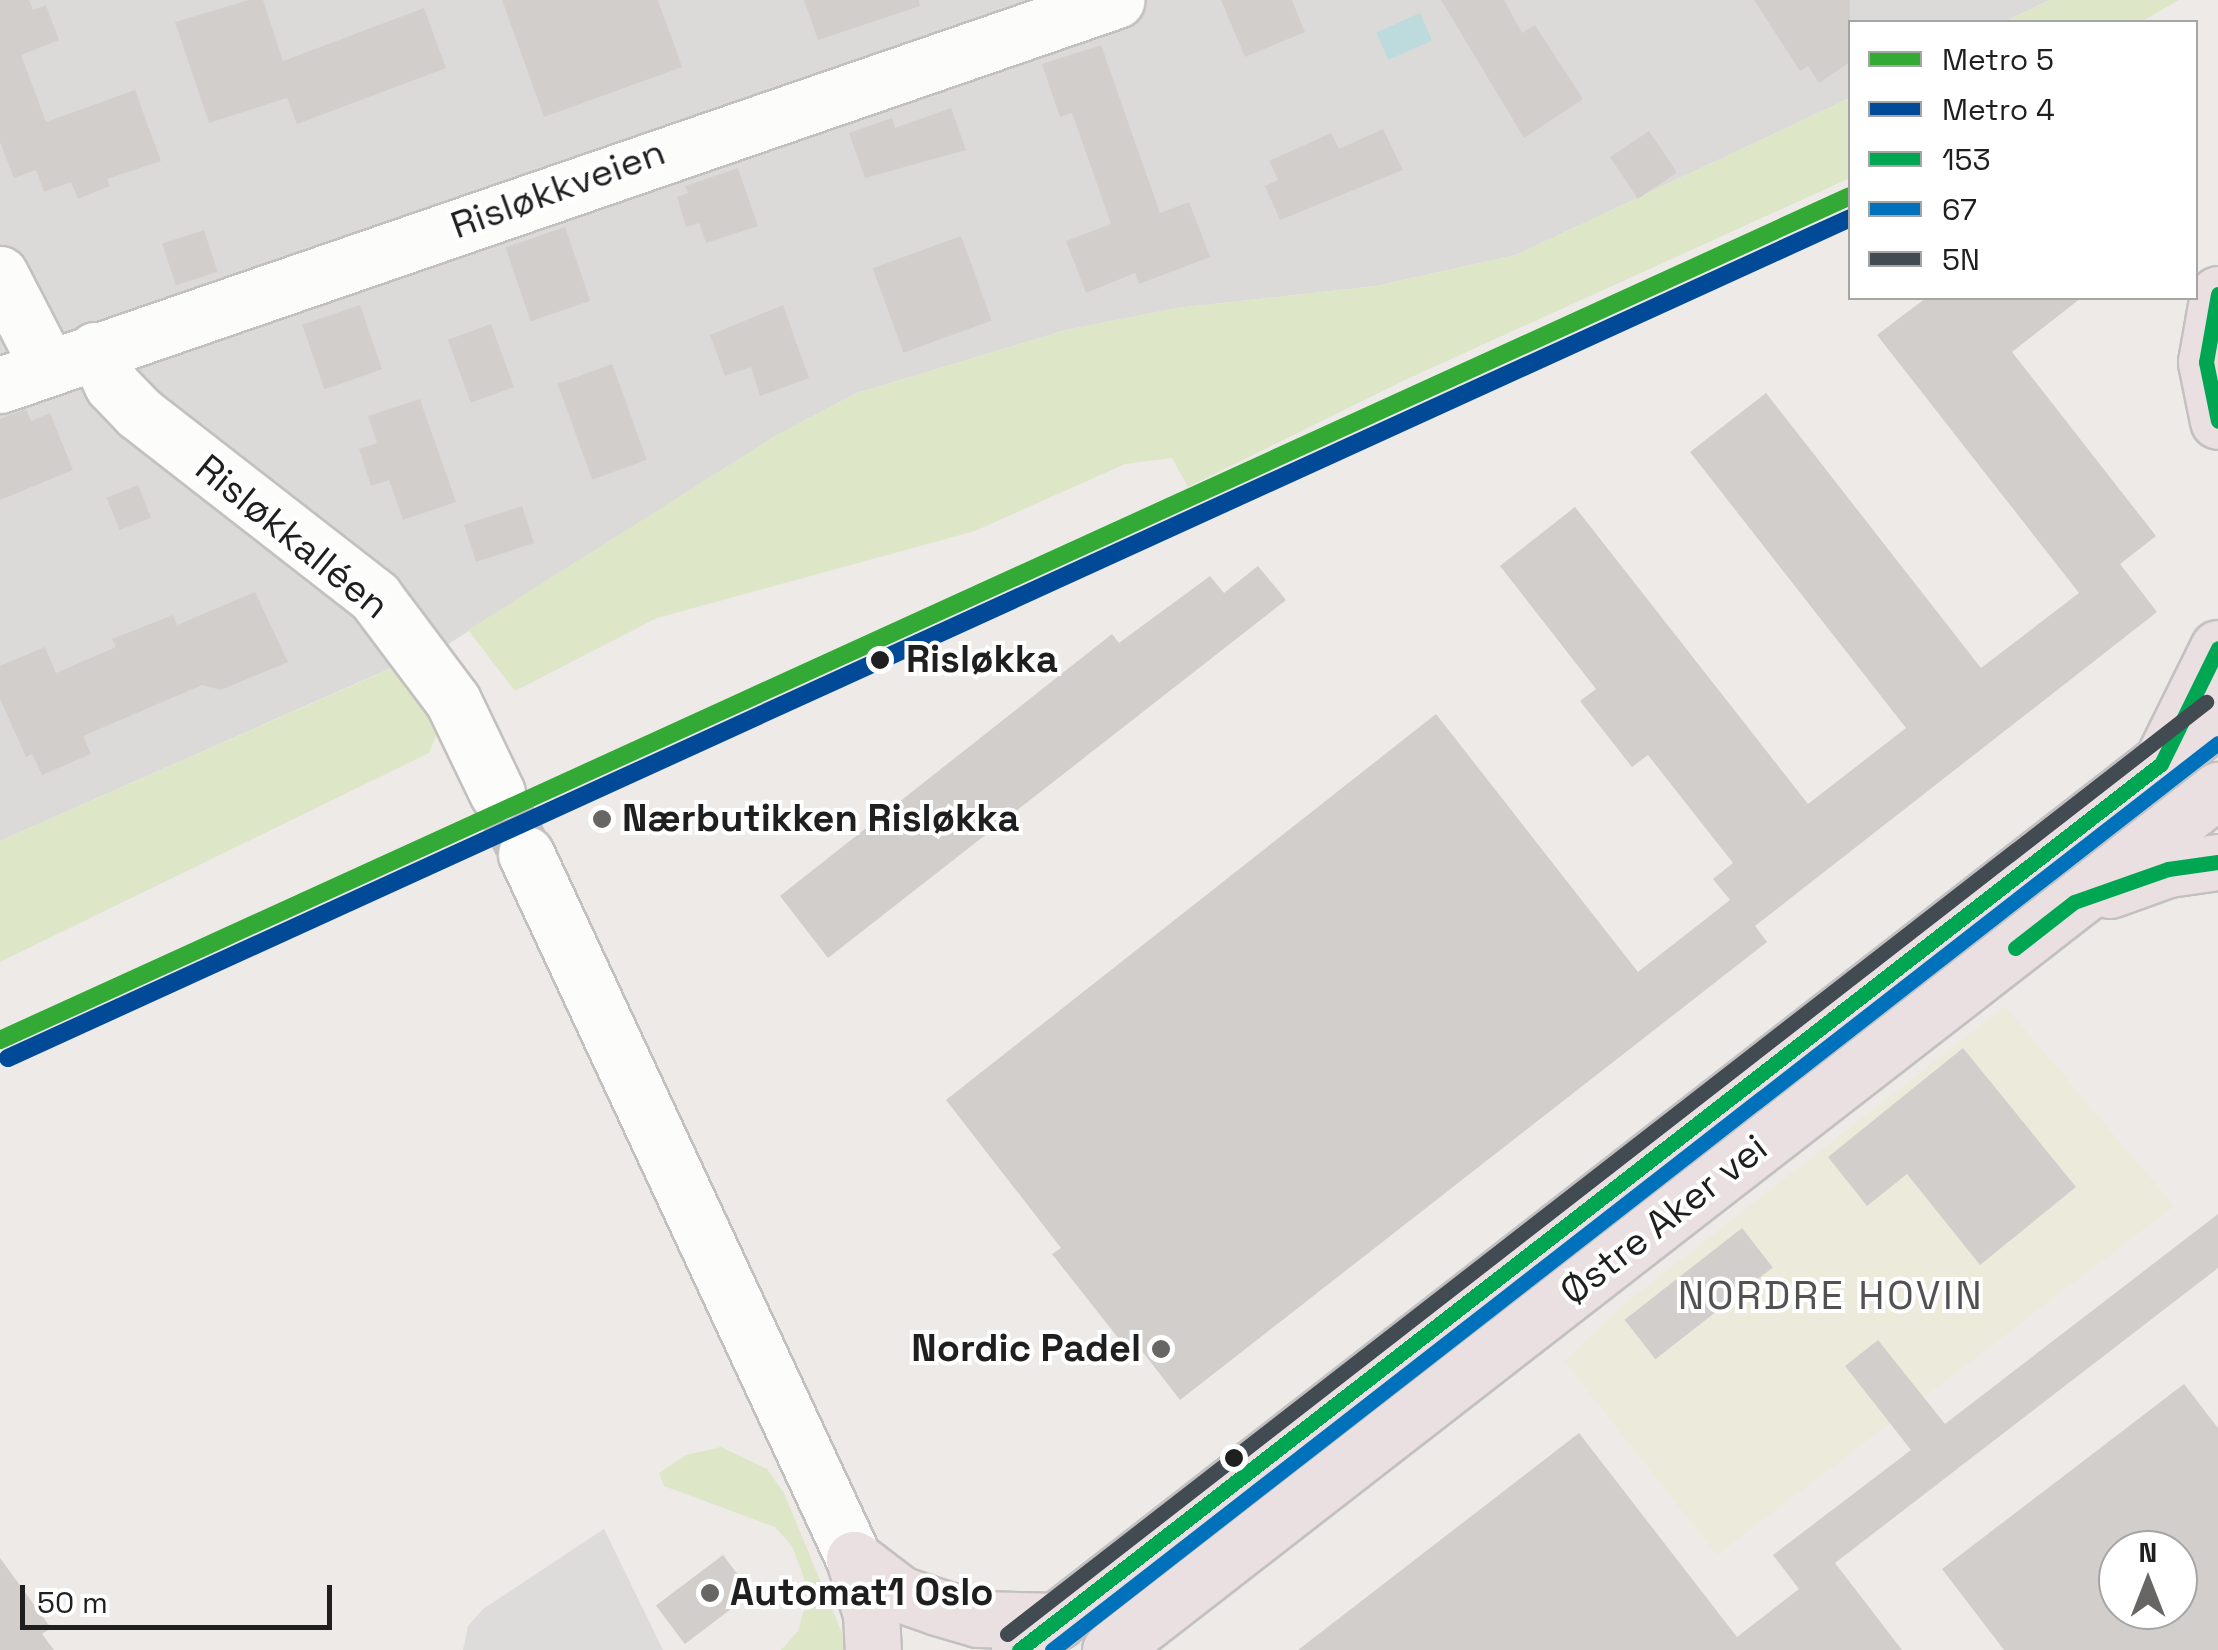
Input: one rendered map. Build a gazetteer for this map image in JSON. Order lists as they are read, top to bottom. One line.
{"streets":{"highway":["Østre Aker vei"],"street":["Risløkkveien","Risløkkalléen"]},"crossings":[["Risløkkveien","Risløkkalléen"]],"districts":["NORDRE HOVIN"],"places":["Risløkka","Nærbutikken Risløkka","Nordic Padel","Automat1 Oslo"],"lines":["metro line 5","metro line 4","transit line 153","transit line 5N","transit line 67"],"legend":["Metro 5","Metro 4","153","67","5N"],"scale_bar":"50 m","north":"top"}
